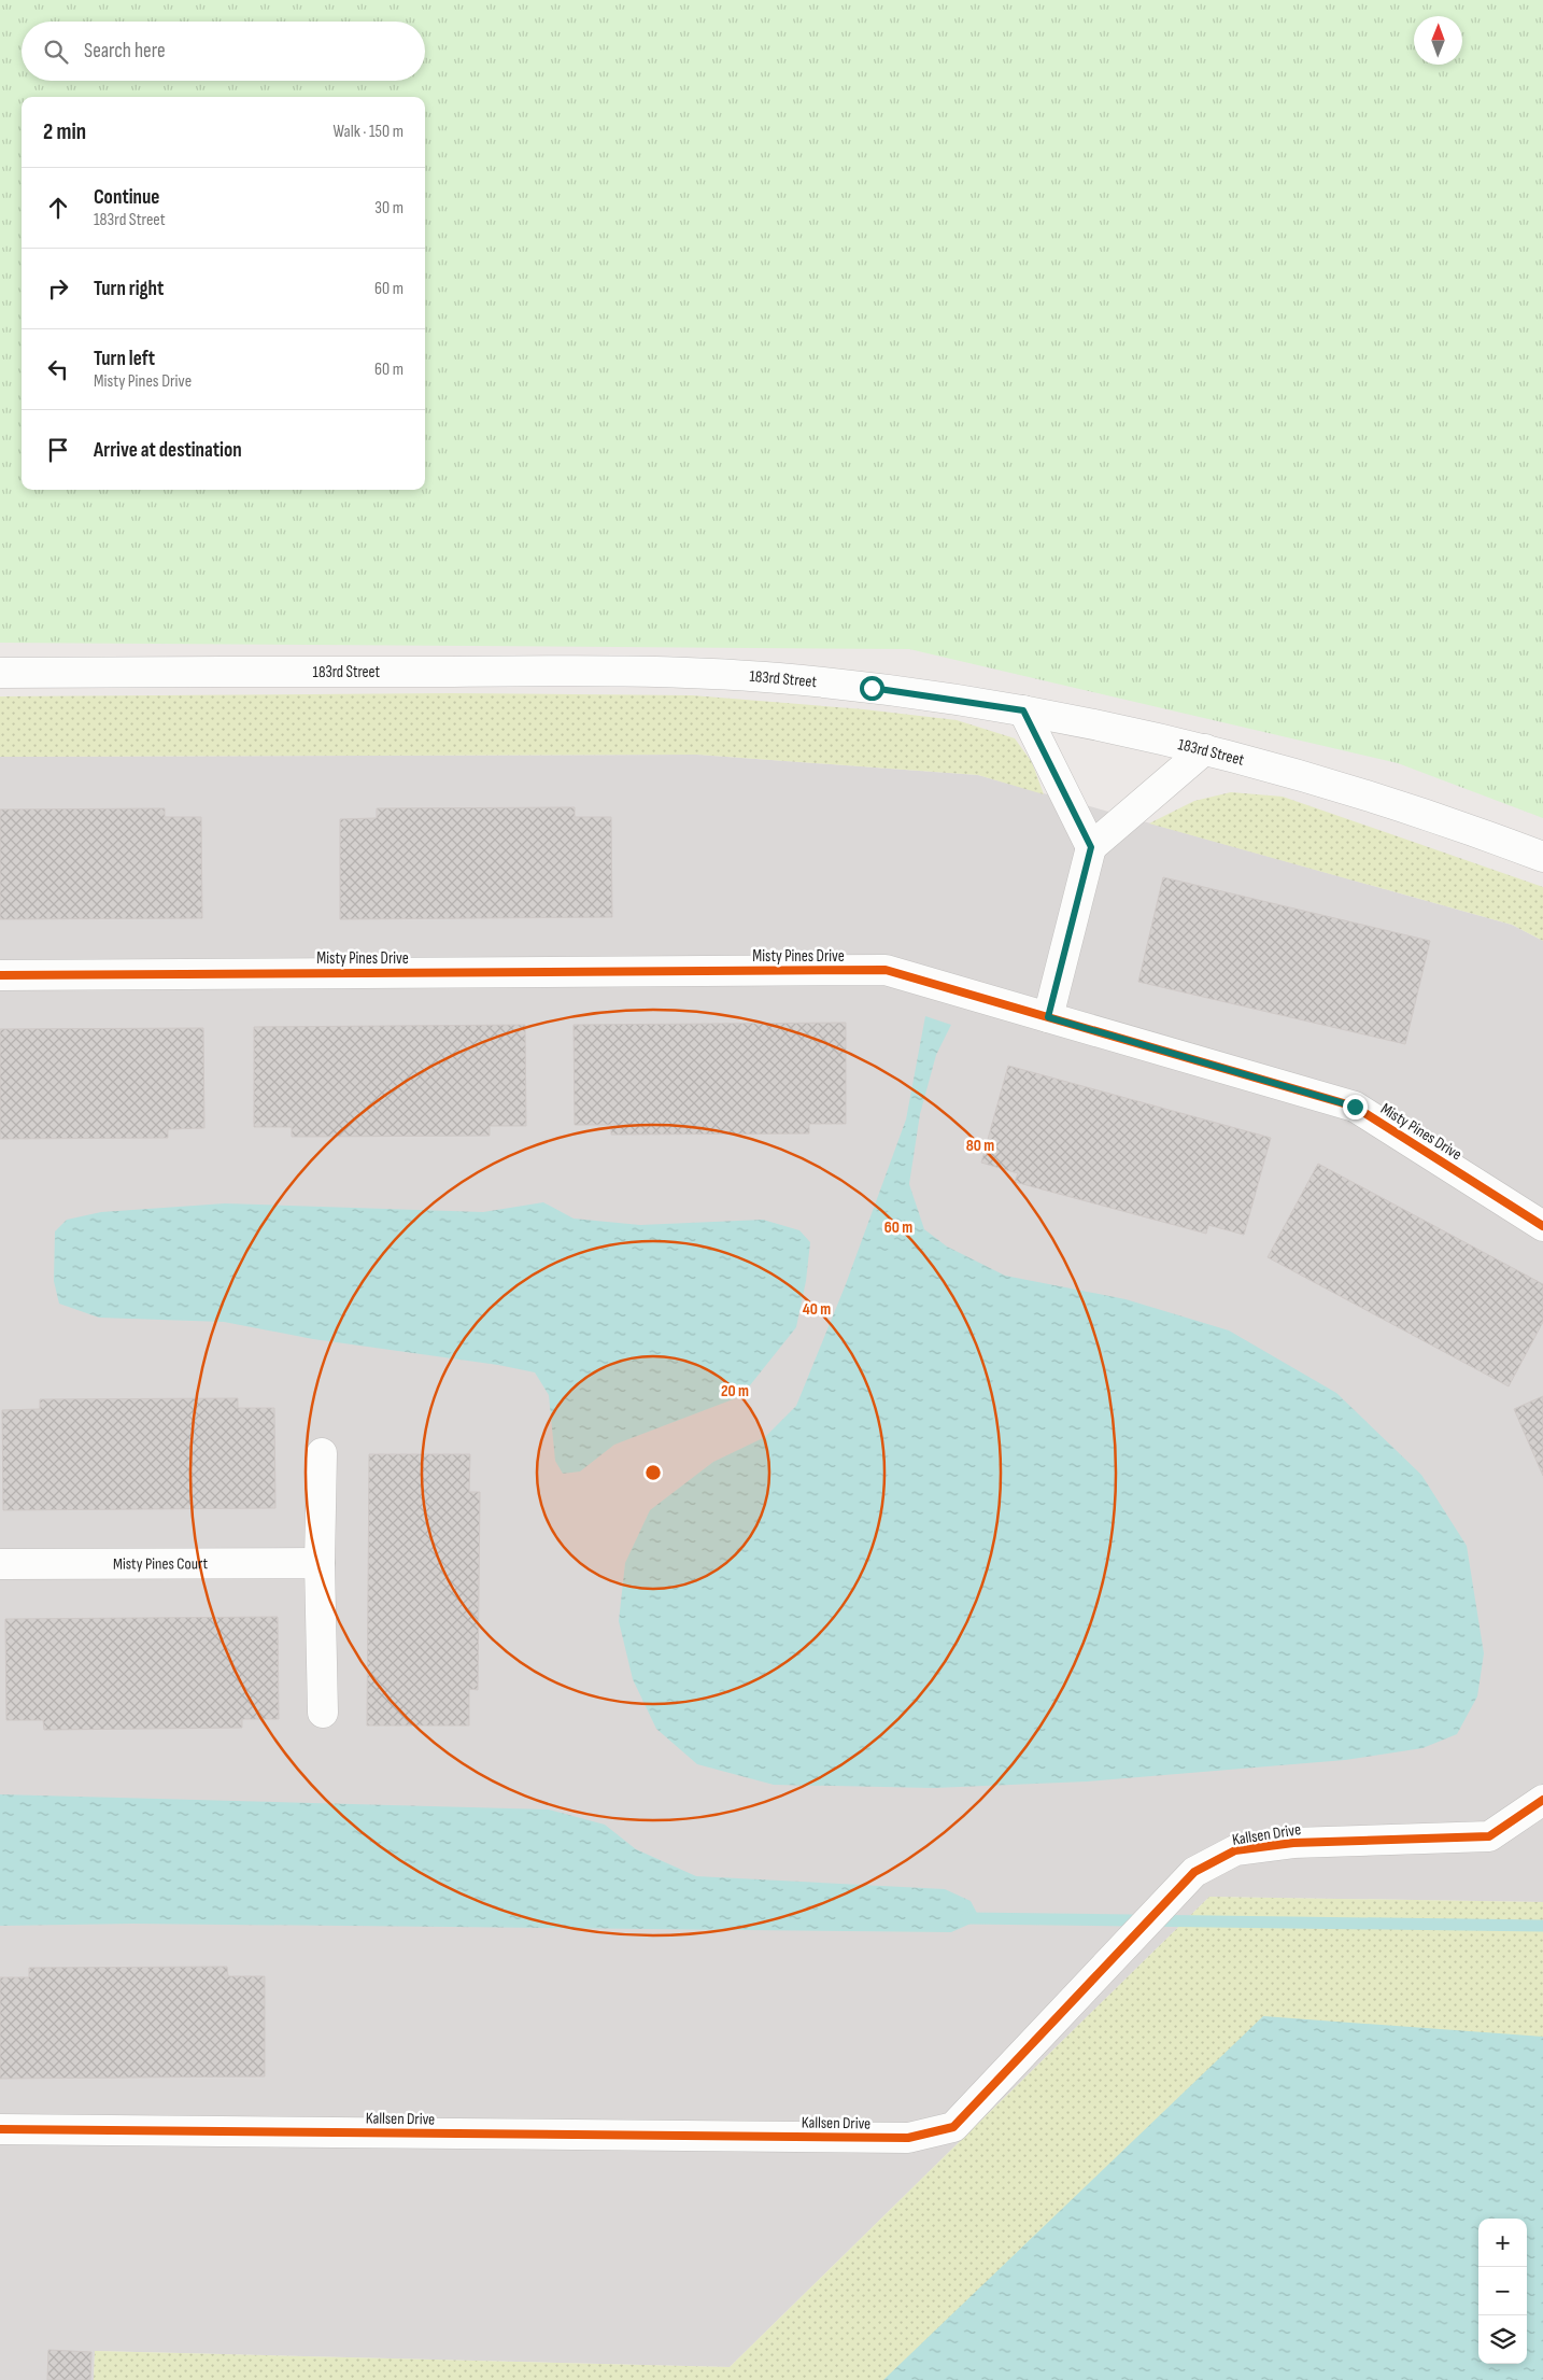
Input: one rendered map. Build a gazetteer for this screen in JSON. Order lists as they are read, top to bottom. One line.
{"streets":{"street":["183rd Street","Misty Pines Drive","Misty Pines Court","Kallsen Drive"]},"north":"top","page":{"search":"Search here","heading":["2 min","Walk · 150 m"],"list":[["Continue","183rd Street","30 m"],["Turn right","60 m"],["Turn left","Misty Pines Drive","60 m"],"Arrive at destination"],"map_buttons":["+","−"]},"rings":["80 m","60 m","40 m","20 m"]}
